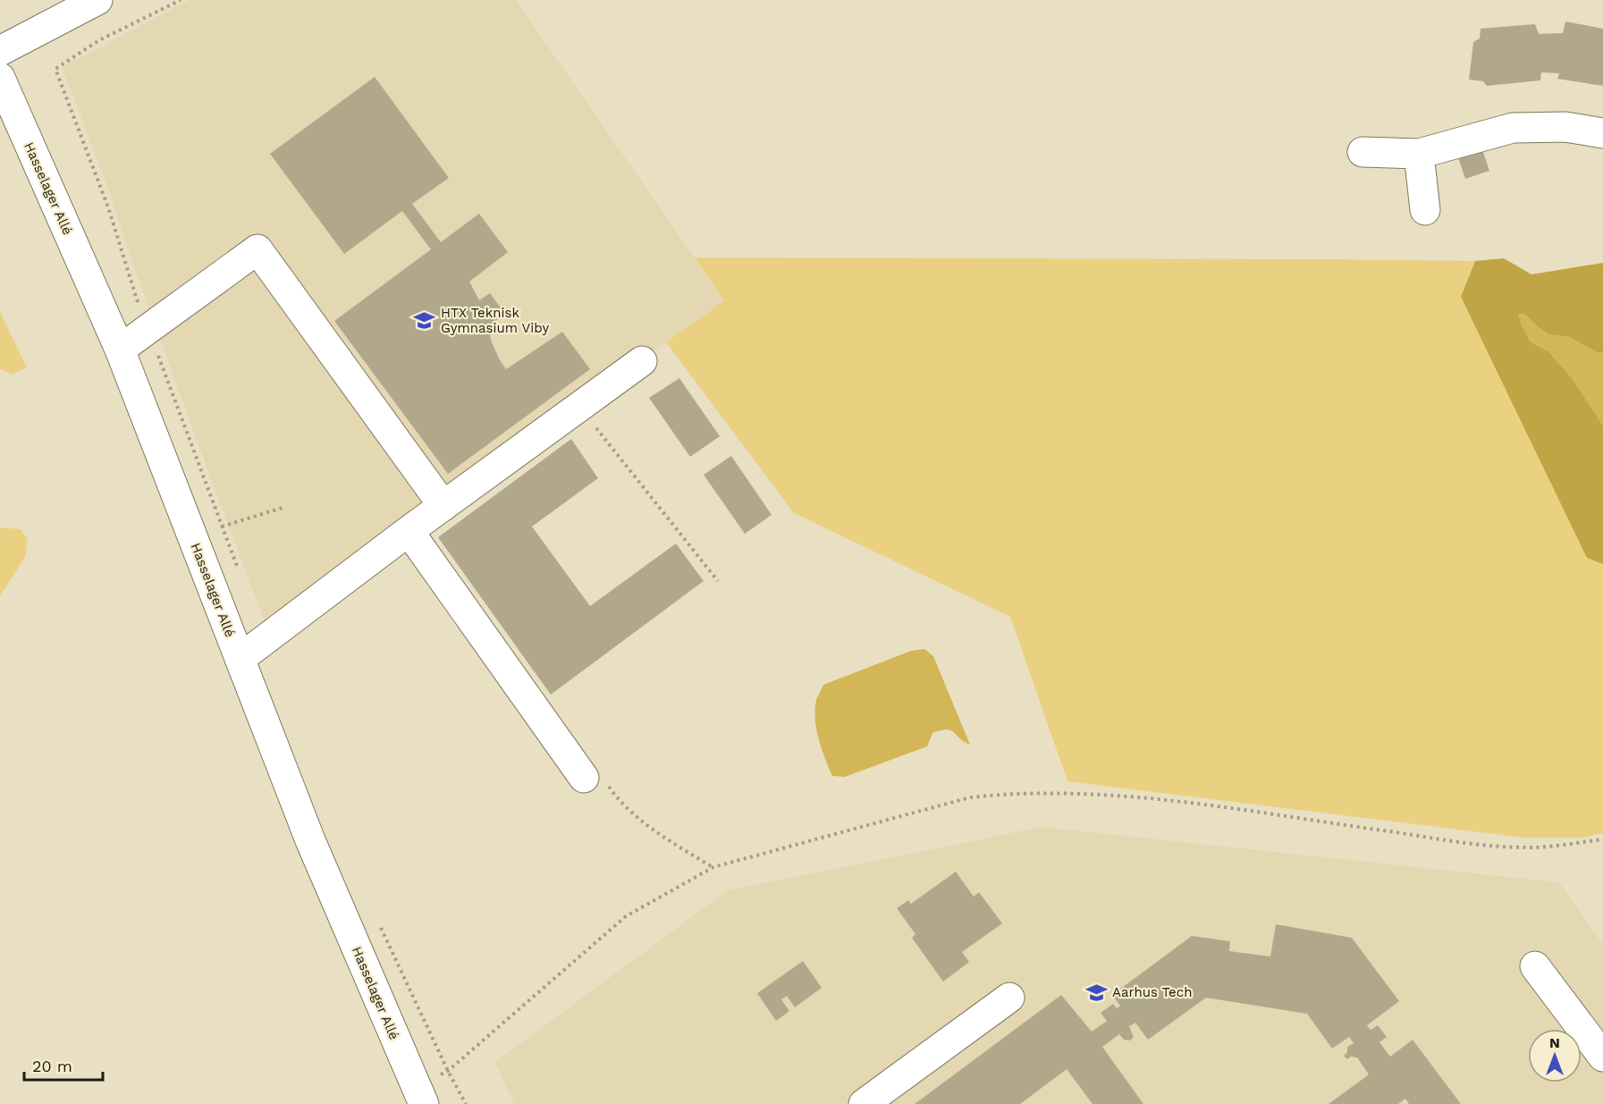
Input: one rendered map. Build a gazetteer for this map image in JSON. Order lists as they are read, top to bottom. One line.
{"streets":{"street":["Hasselager Allé"]},"places":{"school or university":["HTX Teknisk Gymnasium Viby","Aarhus Tech"]},"scale_bar":"20 m","north":"top"}
